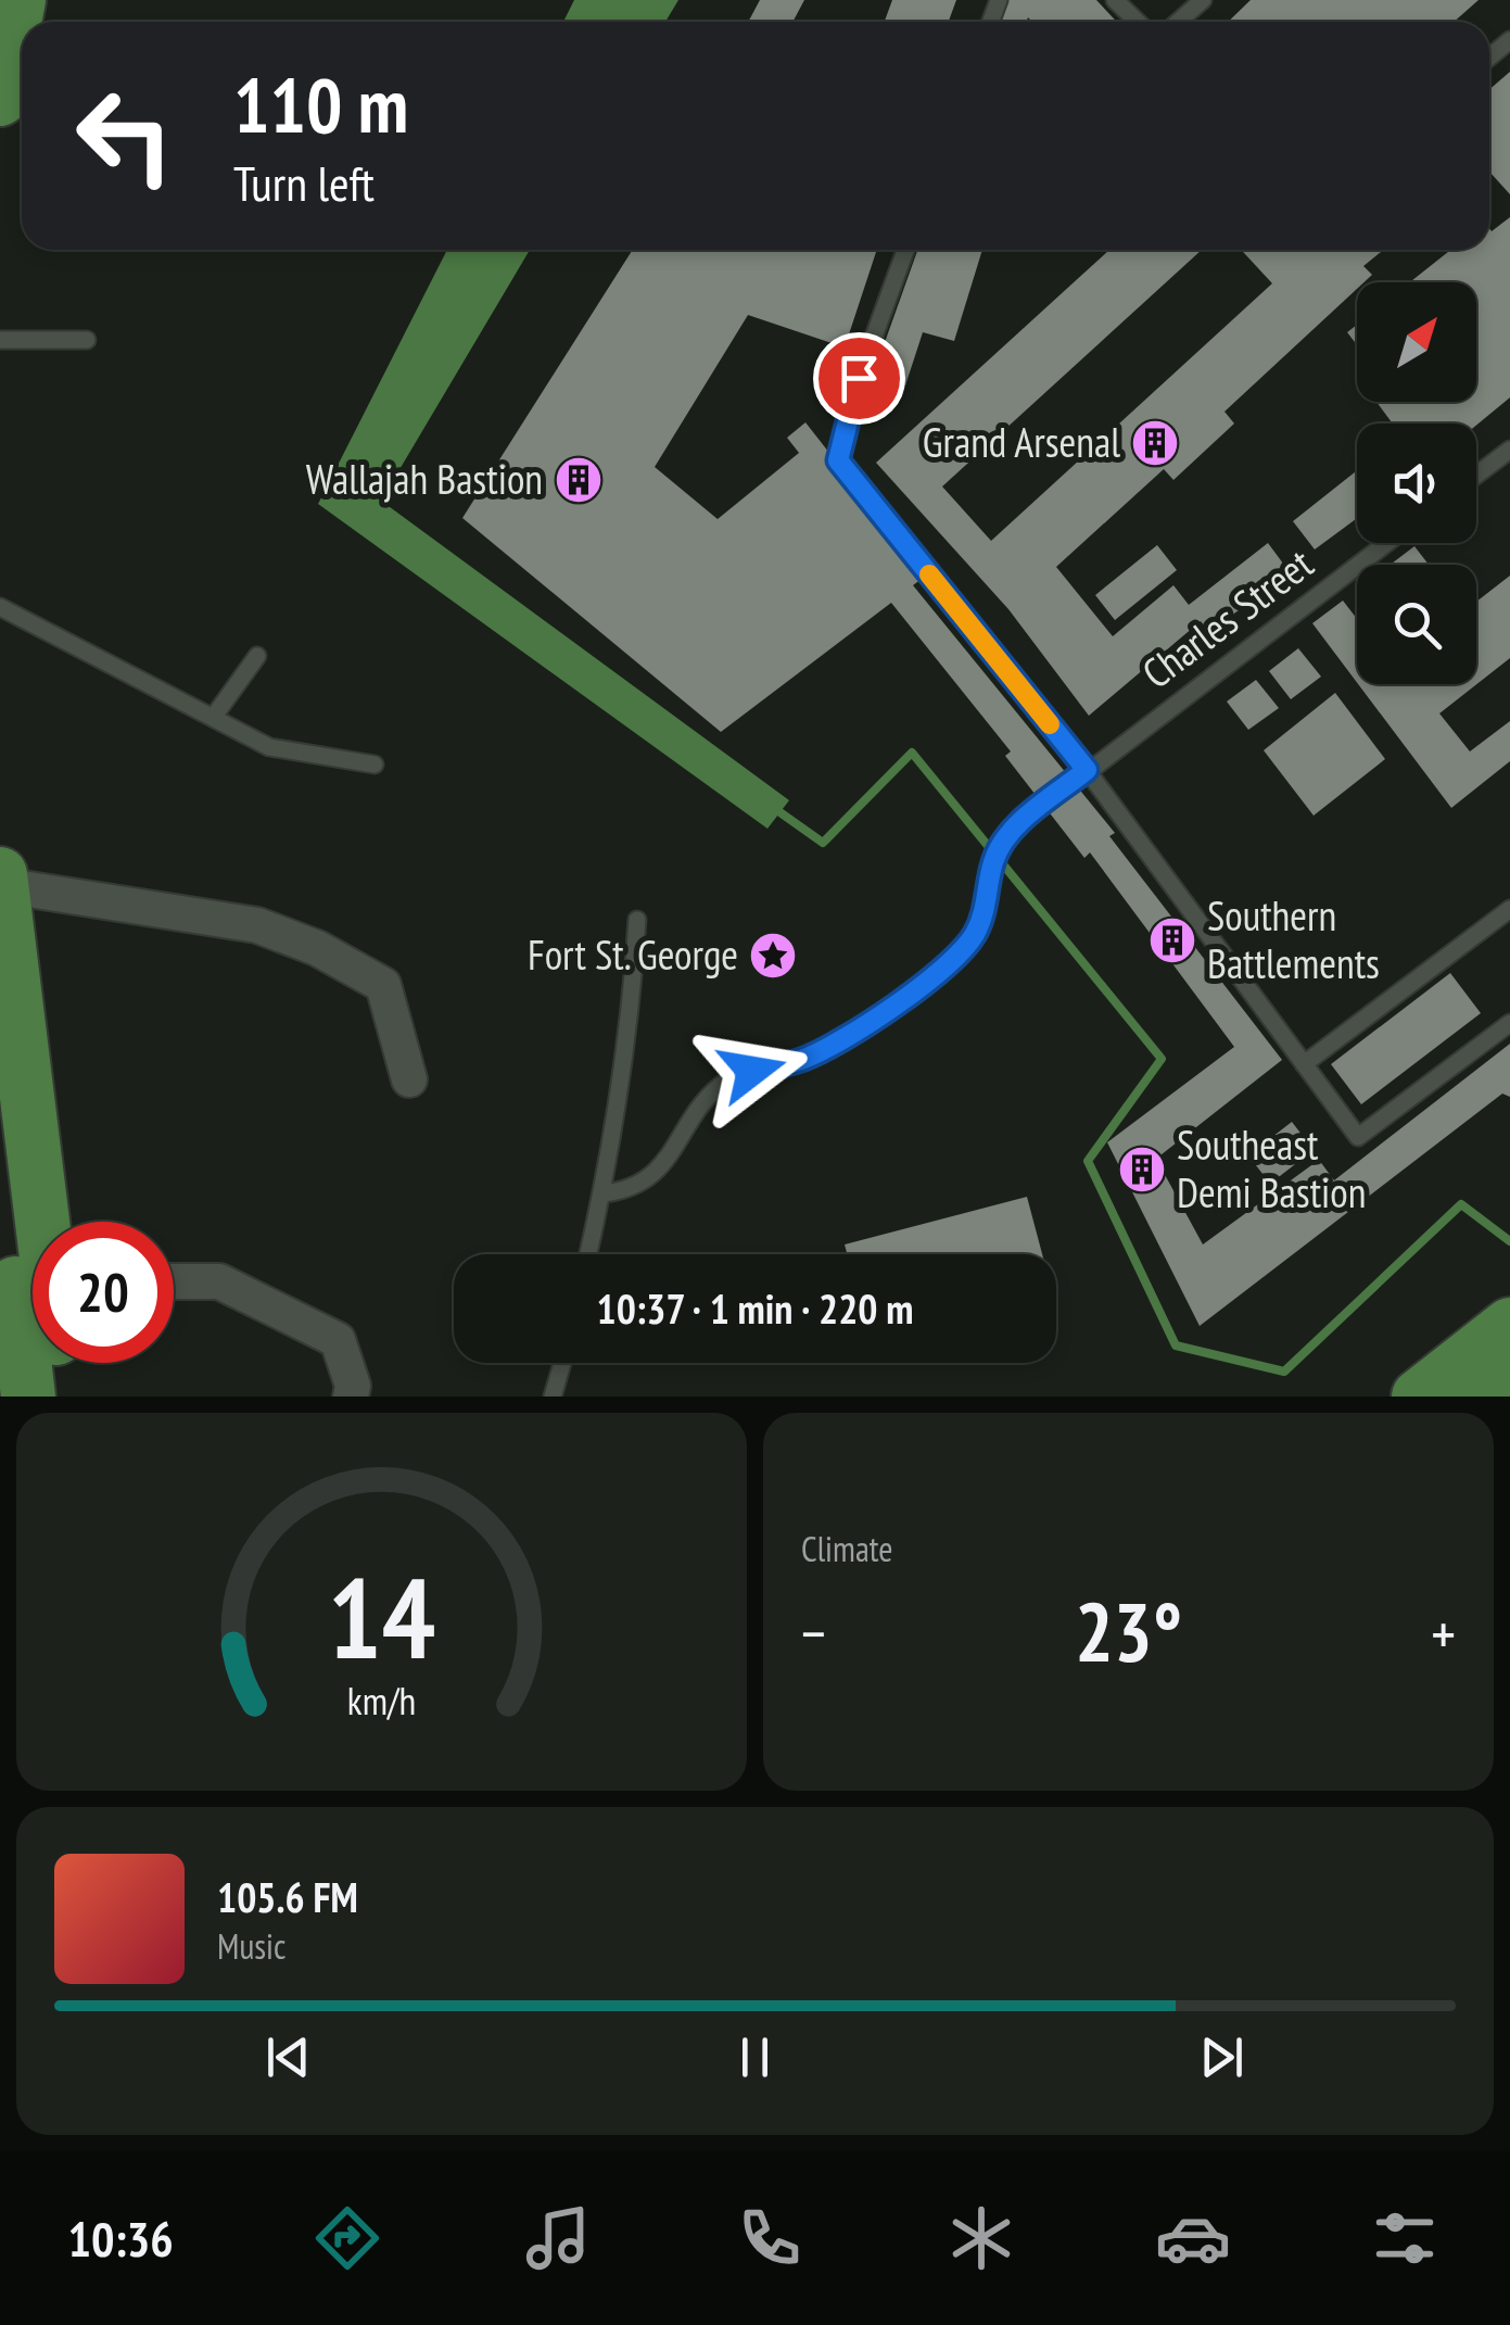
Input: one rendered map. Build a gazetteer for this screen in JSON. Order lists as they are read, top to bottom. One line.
{"streets":{"lane":["Charles Street"]},"places":{"building":["Grand Arsenal","Wallajah Bastion","Southern Battlements","Southeast Demi Bastion"],"place":["Fort St. George"]},"north":"top right","page":{"turn":["110 m","Turn left"],"limit":"20","trip":"10:37 · 1 min · 220 m","tile":"Climate","heat":["−","23°","+"],"song":["105.6 FM","Music"],"tabs":"10:36","gauge":["14","km/h"]}}
